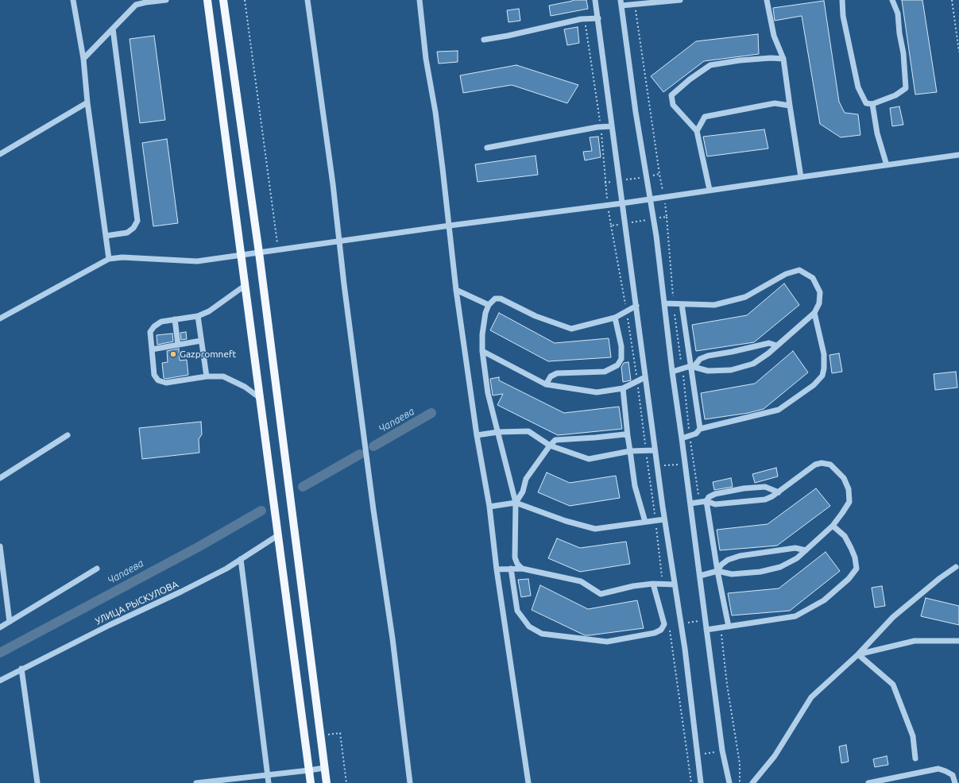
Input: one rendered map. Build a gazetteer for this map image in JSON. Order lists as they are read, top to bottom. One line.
{"streets":{"street":["УЛИЦА РЫСКУЛОВА"]},"water":["Чапаева"],"places":["Gazpromneft"]}
